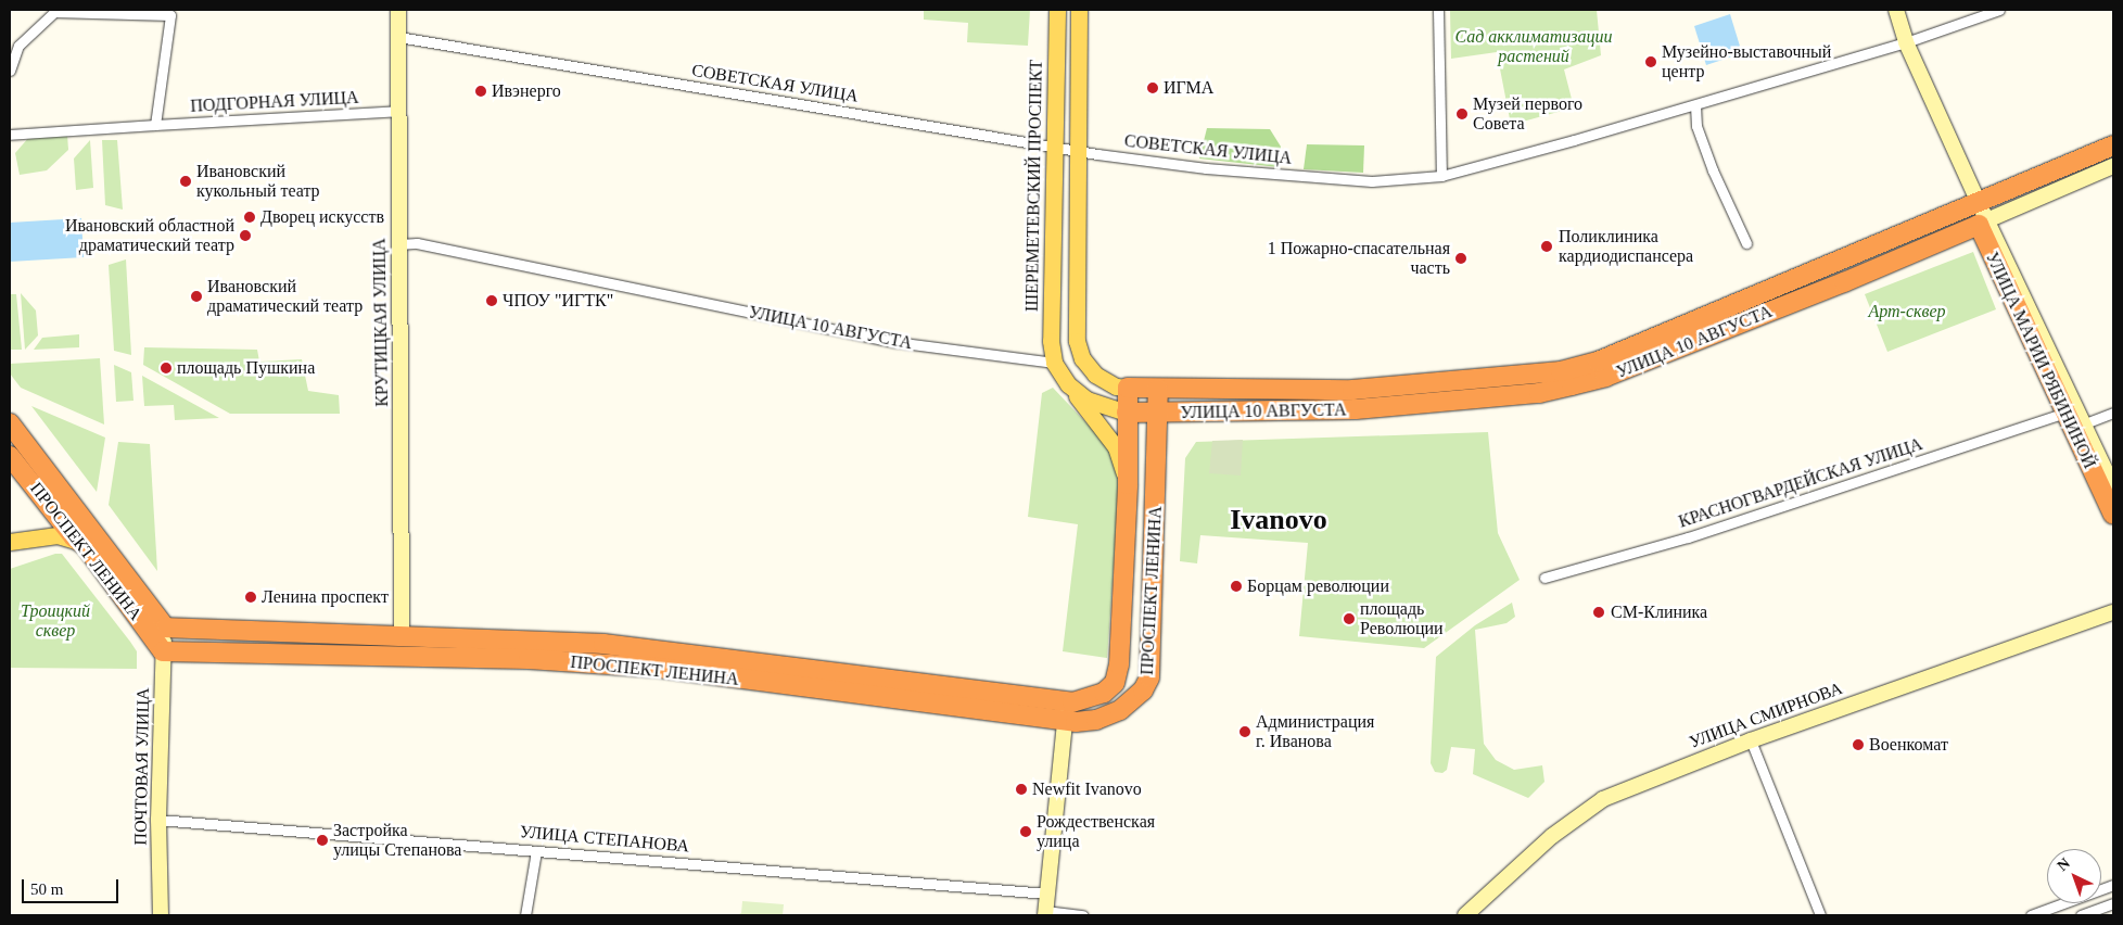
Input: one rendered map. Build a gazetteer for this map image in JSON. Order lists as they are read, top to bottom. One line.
{"streets":{"highway":["УЛИЦА 10 АВГУСТА","УЛИЦА МАРИИ РЯБИНИНОЙ","ПРОСПЕКТ ЛЕНИНА"],"main road":["ШЕРЕМЕТЕВСКИЙ ПРОСПЕКТ","КРУТИЦКАЯ УЛИЦА","УЛИЦА СМИРНОВА","ПОЧТОВАЯ УЛИЦА"],"street":["СОВЕТСКАЯ УЛИЦА","ПОДГОРНАЯ УЛИЦА","КРАСНОГВАРДЕЙСКАЯ УЛИЦА","УЛИЦА СТЕПАНОВА"]},"crossings":[["СОВЕТСКАЯ УЛИЦА","ШЕРЕМЕТЕВСКИЙ ПРОСПЕКТ"],["СОВЕТСКАЯ УЛИЦА","КРУТИЦКАЯ УЛИЦА"],["СОВЕТСКАЯ УЛИЦА","УЛИЦА 10 АВГУСТА"],["СОВЕТСКАЯ УЛИЦА","УЛИЦА МАРИИ РЯБИНИНОЙ"],["ПОДГОРНАЯ УЛИЦА","КРУТИЦКАЯ УЛИЦА"],["ШЕРЕМЕТЕВСКИЙ ПРОСПЕКТ","УЛИЦА 10 АВГУСТА"],["КРУТИЦКАЯ УЛИЦА","УЛИЦА 10 АВГУСТА"],["КРУТИЦКАЯ УЛИЦА","ПРОСПЕКТ ЛЕНИНА"],["УЛИЦА 10 АВГУСТА","УЛИЦА МАРИИ РЯБИНИНОЙ"],["УЛИЦА 10 АВГУСТА","ПРОСПЕКТ ЛЕНИНА"],["УЛИЦА МАРИИ РЯБИНИНОЙ","КРАСНОГВАРДЕЙСКАЯ УЛИЦА"],["ПРОСПЕКТ ЛЕНИНА","ПОЧТОВАЯ УЛИЦА"],["ПОЧТОВАЯ УЛИЦА","УЛИЦА СТЕПАНОВА"]],"districts":["Ivanovo"],"parks":["Сад акклиматизации растений","Арт-сквер","Троицкий сквер"],"places":["Музейно-выставочный центр","ИГМА","Ивэнерго","Музей первого Совета","Ивановский кукольный театр","Дворец искусств","Ивановский областной драматический театр","Поликлиника кардиодиспансера","1 Пожарно-спасательная часть","Ивановский драматический театр","ЧПОУ \"ИГТК\"","площадь Пушкина","Борцам революции","Ленина проспект","СМ-Клиника","площадь Революции","Администрация г. Иванова","Военкомат","Newfit Ivanovo","Рождественская улица","Застройка улицы Степанова"],"scale_bar":"50 m","north":"top left"}
